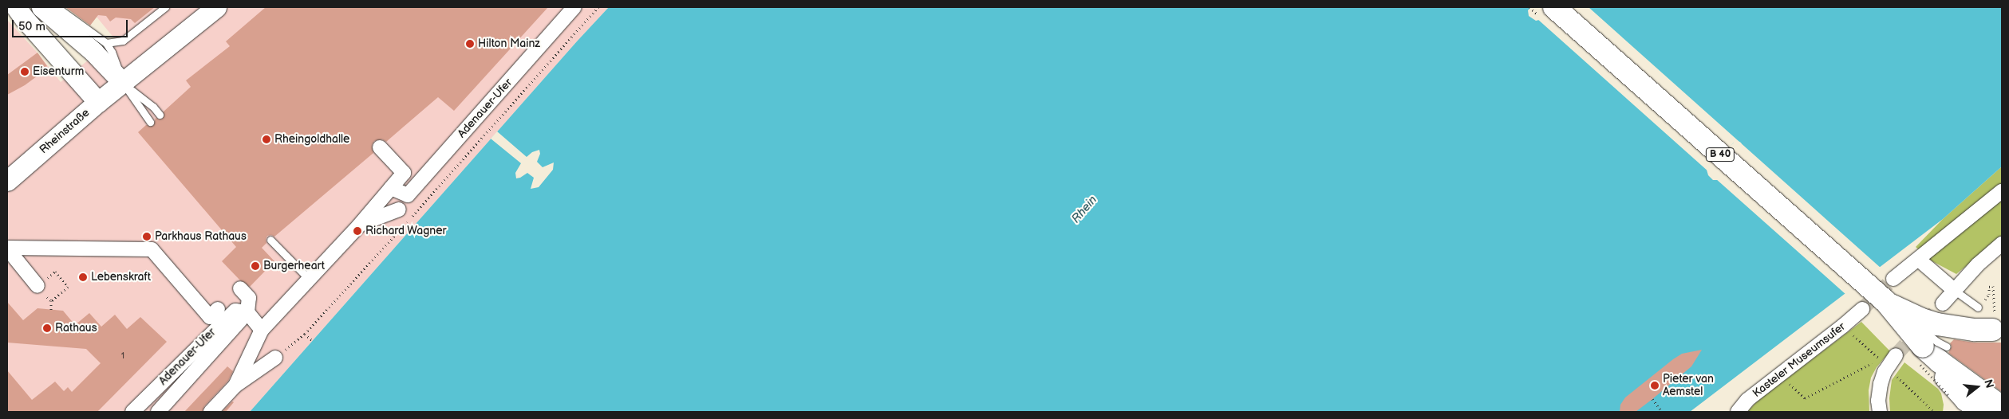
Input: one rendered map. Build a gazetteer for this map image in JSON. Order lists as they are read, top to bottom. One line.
{"streets":{"main road":["Rheinstraße","B 40"],"street":["Adenauer-Ufer","Kasteler Museumsufer"]},"water":["Rhein"],"places":["Hilton Mainz","Eisenturm","Rheingoldhalle","Richard Wagner","Parkhaus Rathaus","Burgerheart","Lebenskraft","Rathaus","Pieter van Aemstel"],"house_numbers":["1"],"scale_bar":"50 m","north":"right"}
